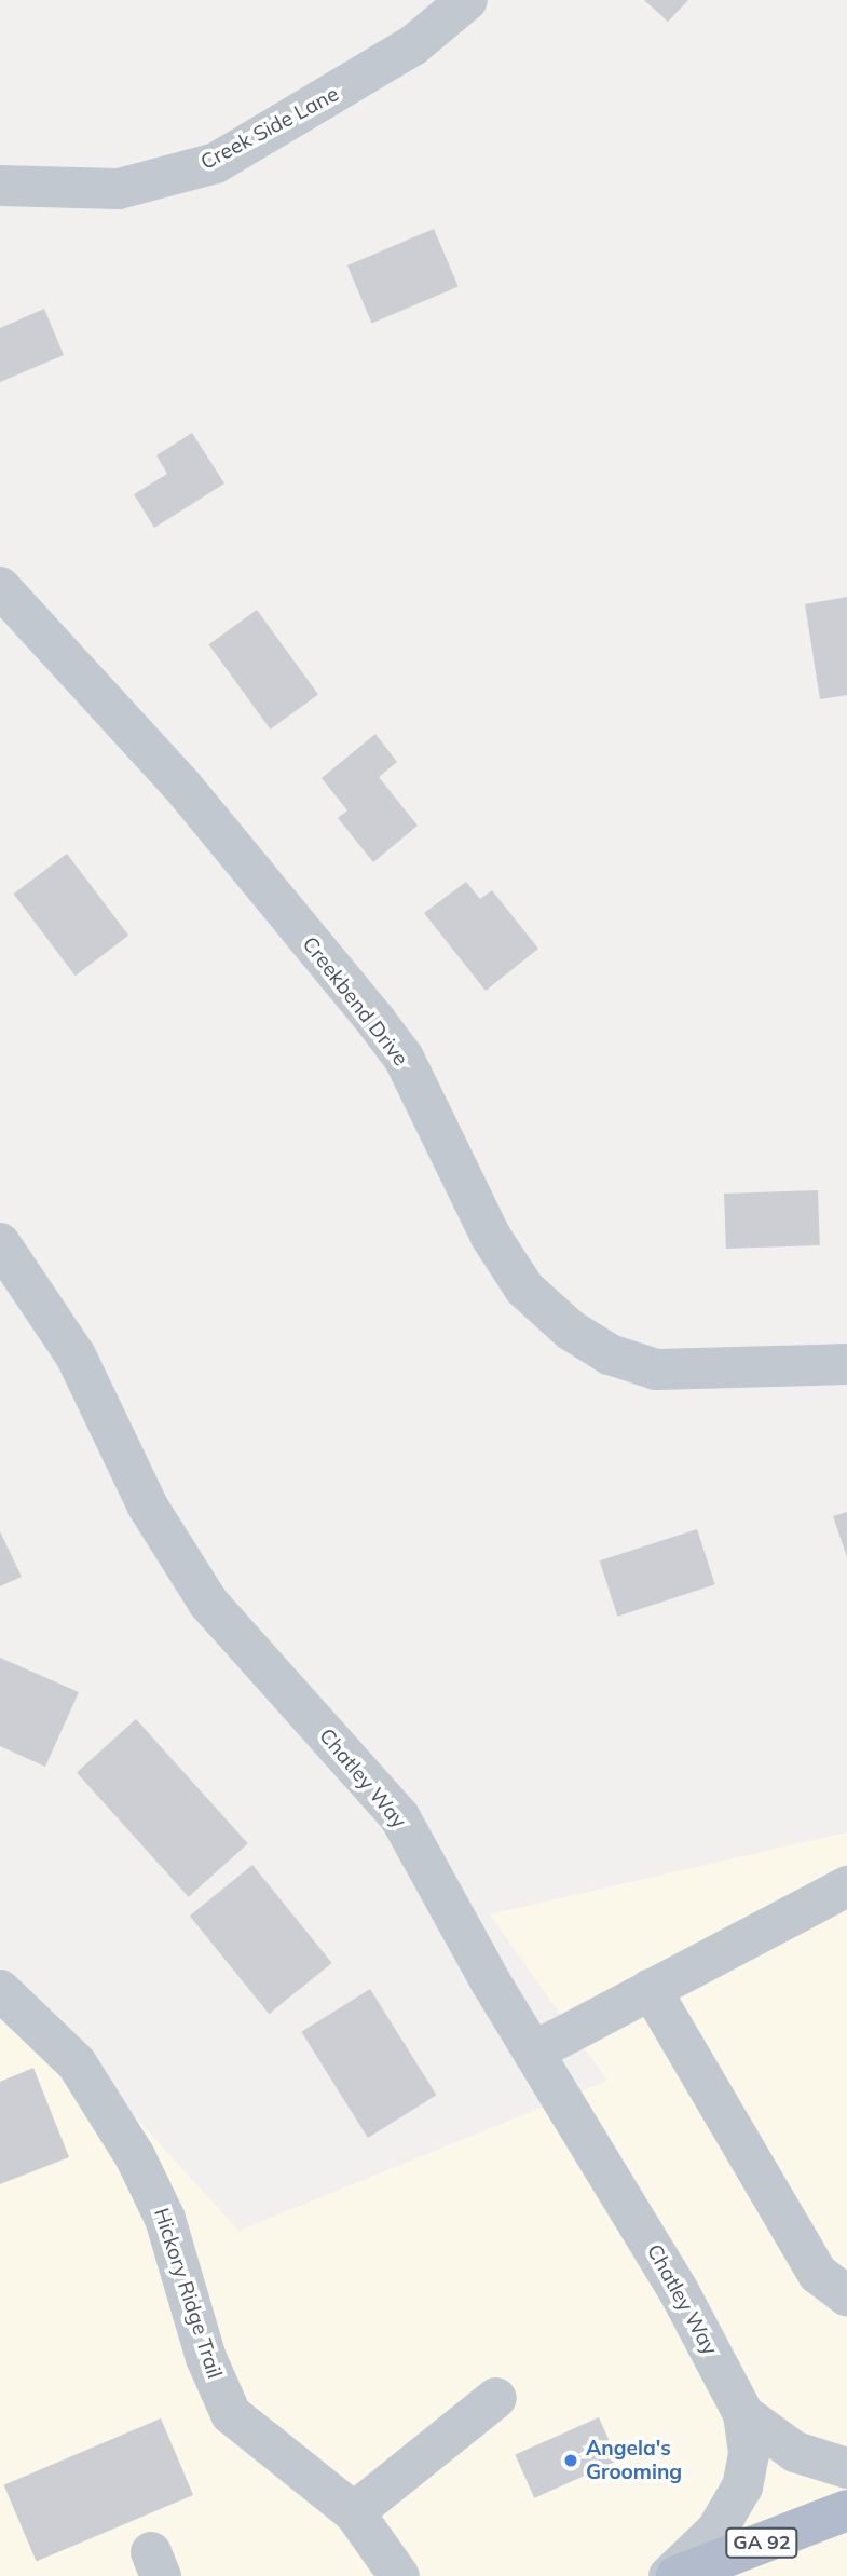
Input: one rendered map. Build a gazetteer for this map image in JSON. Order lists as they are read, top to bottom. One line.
{"streets":{"main road":["GA 92"],"street":["Creek Side Lane","Creekbend Drive","Chatley Way","Hickory Ridge Trail"]},"places":["Angela's Grooming"]}
